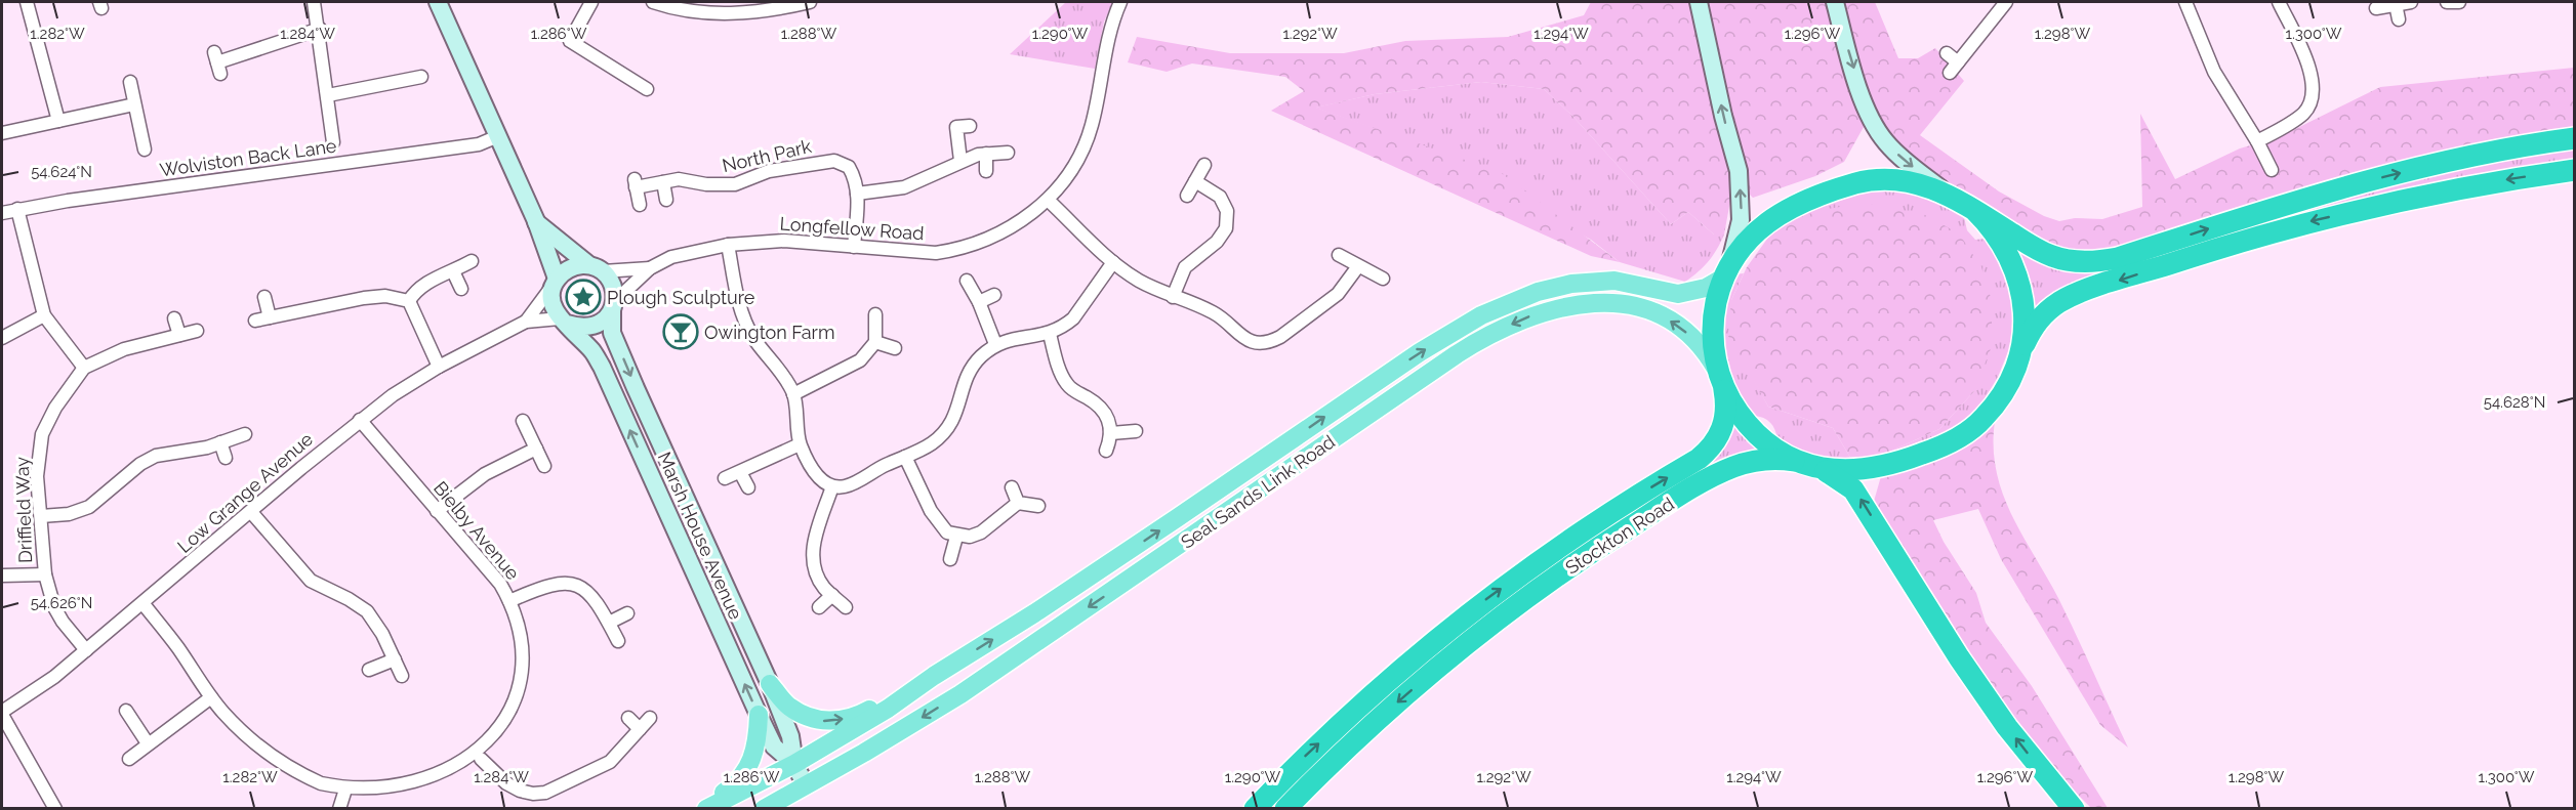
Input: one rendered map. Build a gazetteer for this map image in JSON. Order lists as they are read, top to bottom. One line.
{"streets":{"highway":["Stockton Road"],"main road":["Seal Sands Link Road"],"street":["North Park","Wolviston Back Lane","Longfellow Road","Low Grange Avenue","Driffield Way","Bielby Avenue","Marsh House Avenue"]},"crossings":[["North Park","Longfellow Road"],["Wolviston Back Lane","Marsh House Avenue"],["Longfellow Road","Low Grange Avenue"],["Longfellow Road","Marsh House Avenue"],["Seal Sands Link Road","Marsh House Avenue"],["Seal Sands Link Road","Stockton Road"],["Low Grange Avenue","Driffield Way"],["Low Grange Avenue","Bielby Avenue"],["Low Grange Avenue","Marsh House Avenue"]],"places":{"place":["Plough Sculpture"],"bar":["Owington Farm"]},"coordinates":["1.282°W","1.284°W","1.286°W","1.288°W","1.290°W","1.292°W","1.294°W","1.296°W","1.298°W","1.300°W","54.624°N","54.628°N","54.626°N"]}
